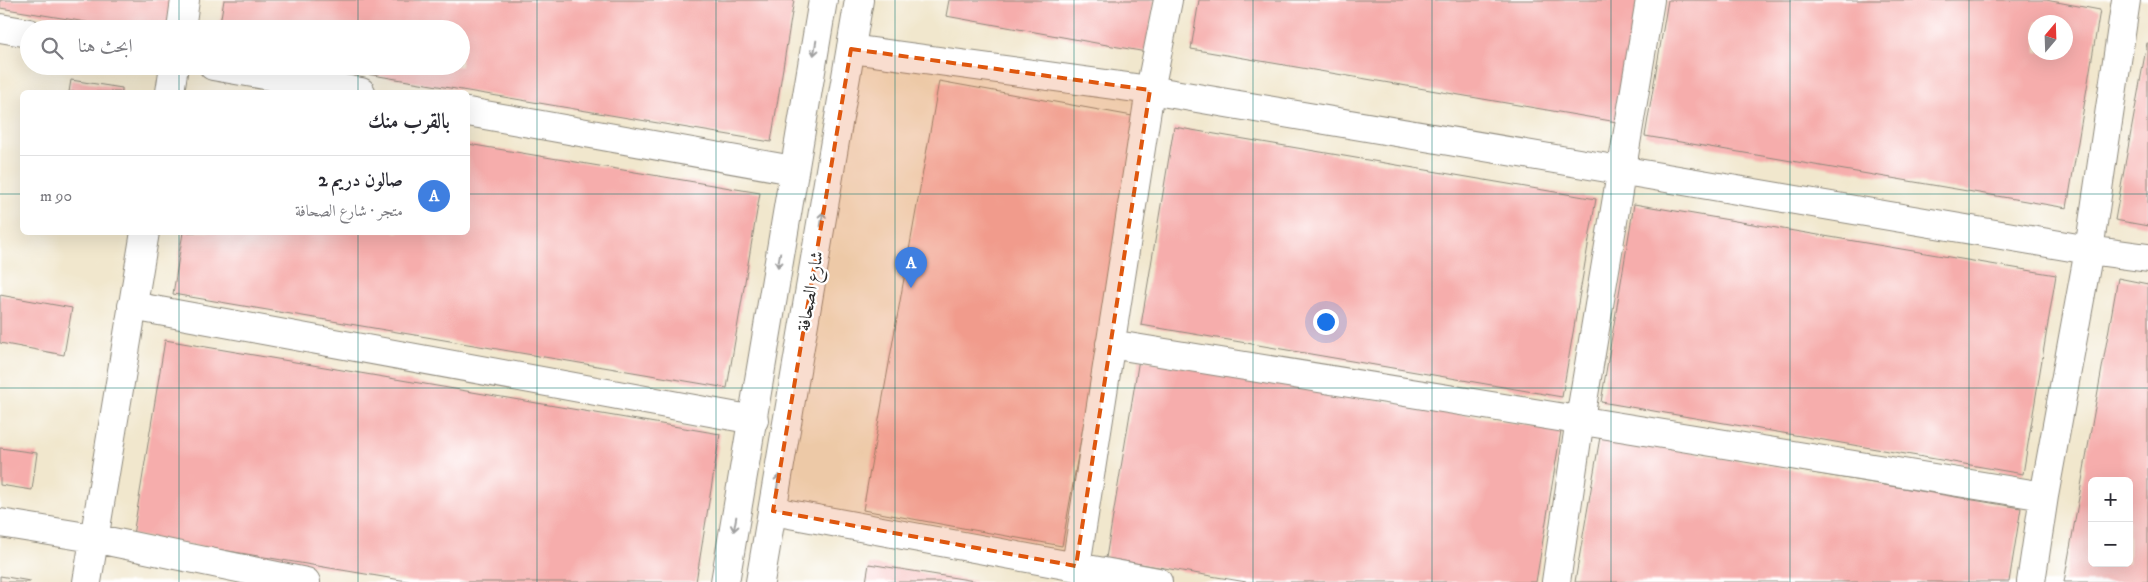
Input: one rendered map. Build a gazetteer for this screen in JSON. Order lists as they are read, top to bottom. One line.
{"streets":{"street":["شارع الصحافة"]},"north":"top","page":{"search":"ابحث هنا","heading":"بالقرب منك","list":[{"mark":"A","name":"صالون دريم 2","note":"متجر · شارع الصحافة","value":"90 m"}],"pins":"A","map_buttons":["+","−"]}}
